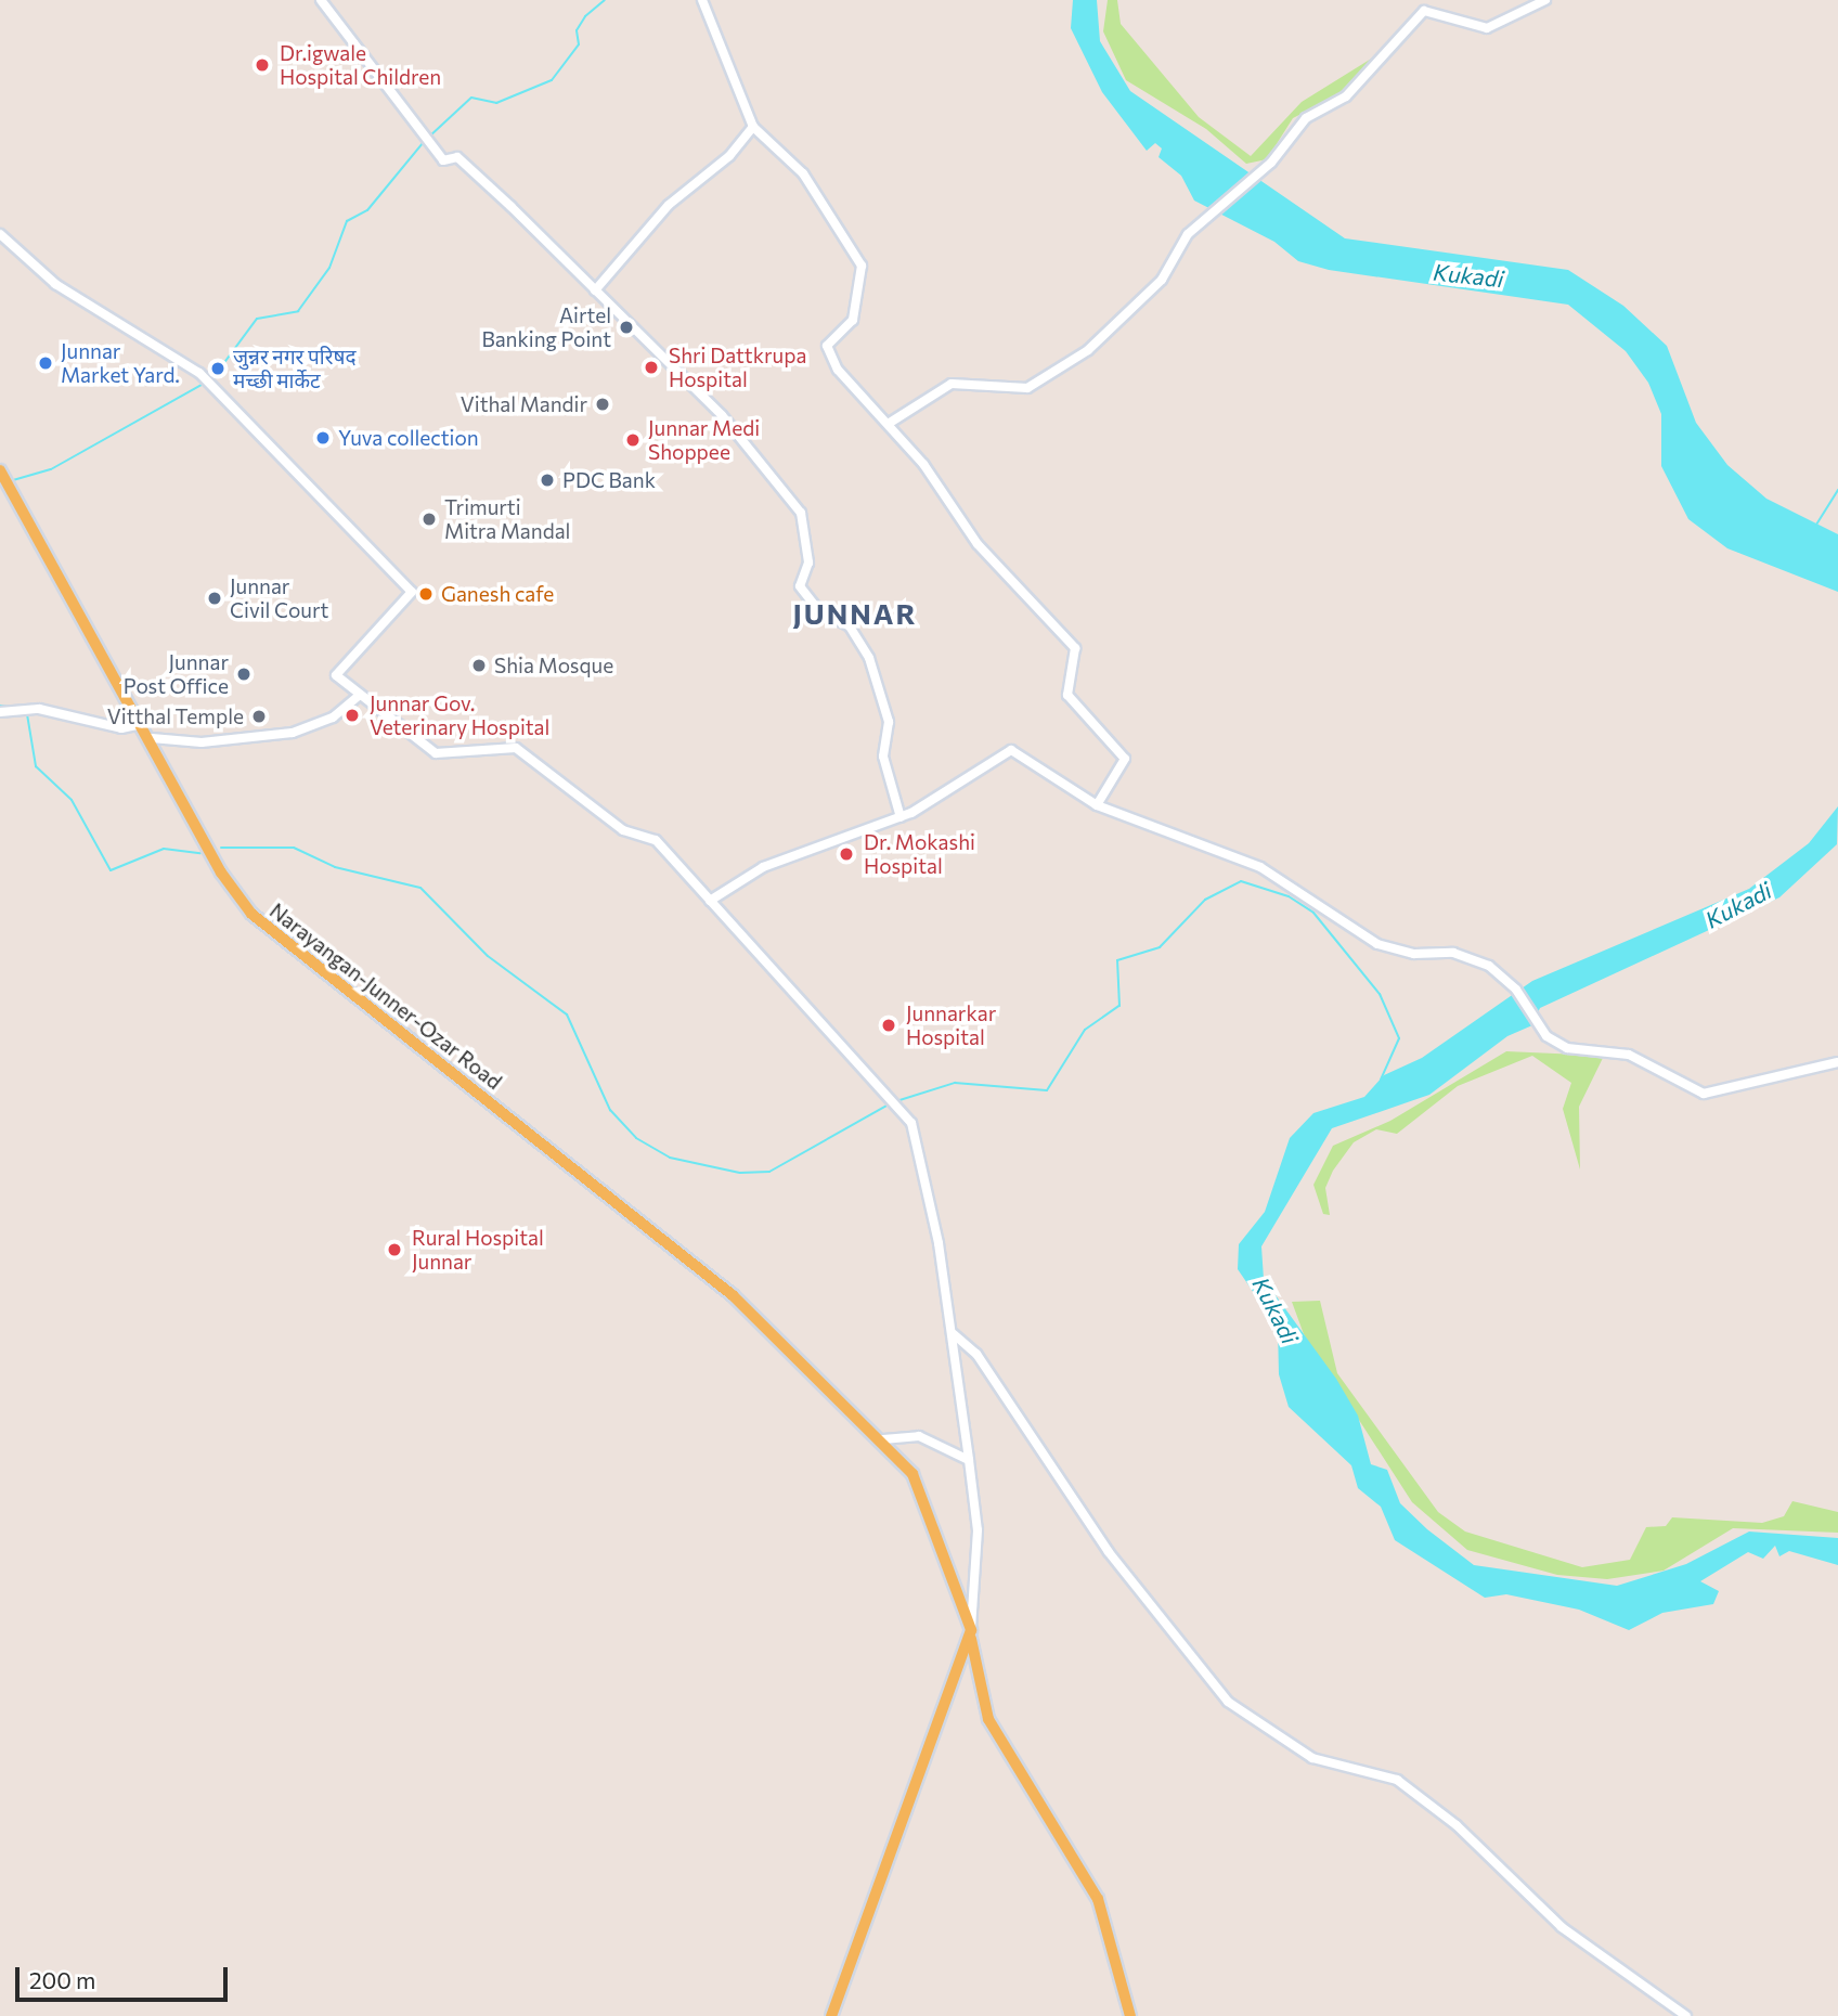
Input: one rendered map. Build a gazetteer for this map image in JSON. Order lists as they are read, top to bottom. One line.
{"streets":{"main road":["Narayangan-Junner-Ozar Road"]},"districts":["JUNNAR"],"water":["Kukadi"],"places":["Dr.igwale Hospital Children","Airtel Banking Point","Junnar Market Yard.","Shri Dattkrupa Hospital","जुन्नर नगर परिषद मच्छी मार्केट","Vithal Mandir","Yuva collection","Junnar Medi Shoppee","PDC Bank","Trimurti Mitra Mandal","Ganesh cafe","Junnar Civil Court","Shia Mosque","Junnar Post Office","Junnar Gov. Veterinary Hospital","Vitthal Temple","Dr. Mokashi Hospital","Junnarkar Hospital","Rural Hospital Junnar"],"scale_bar":"200 m"}
